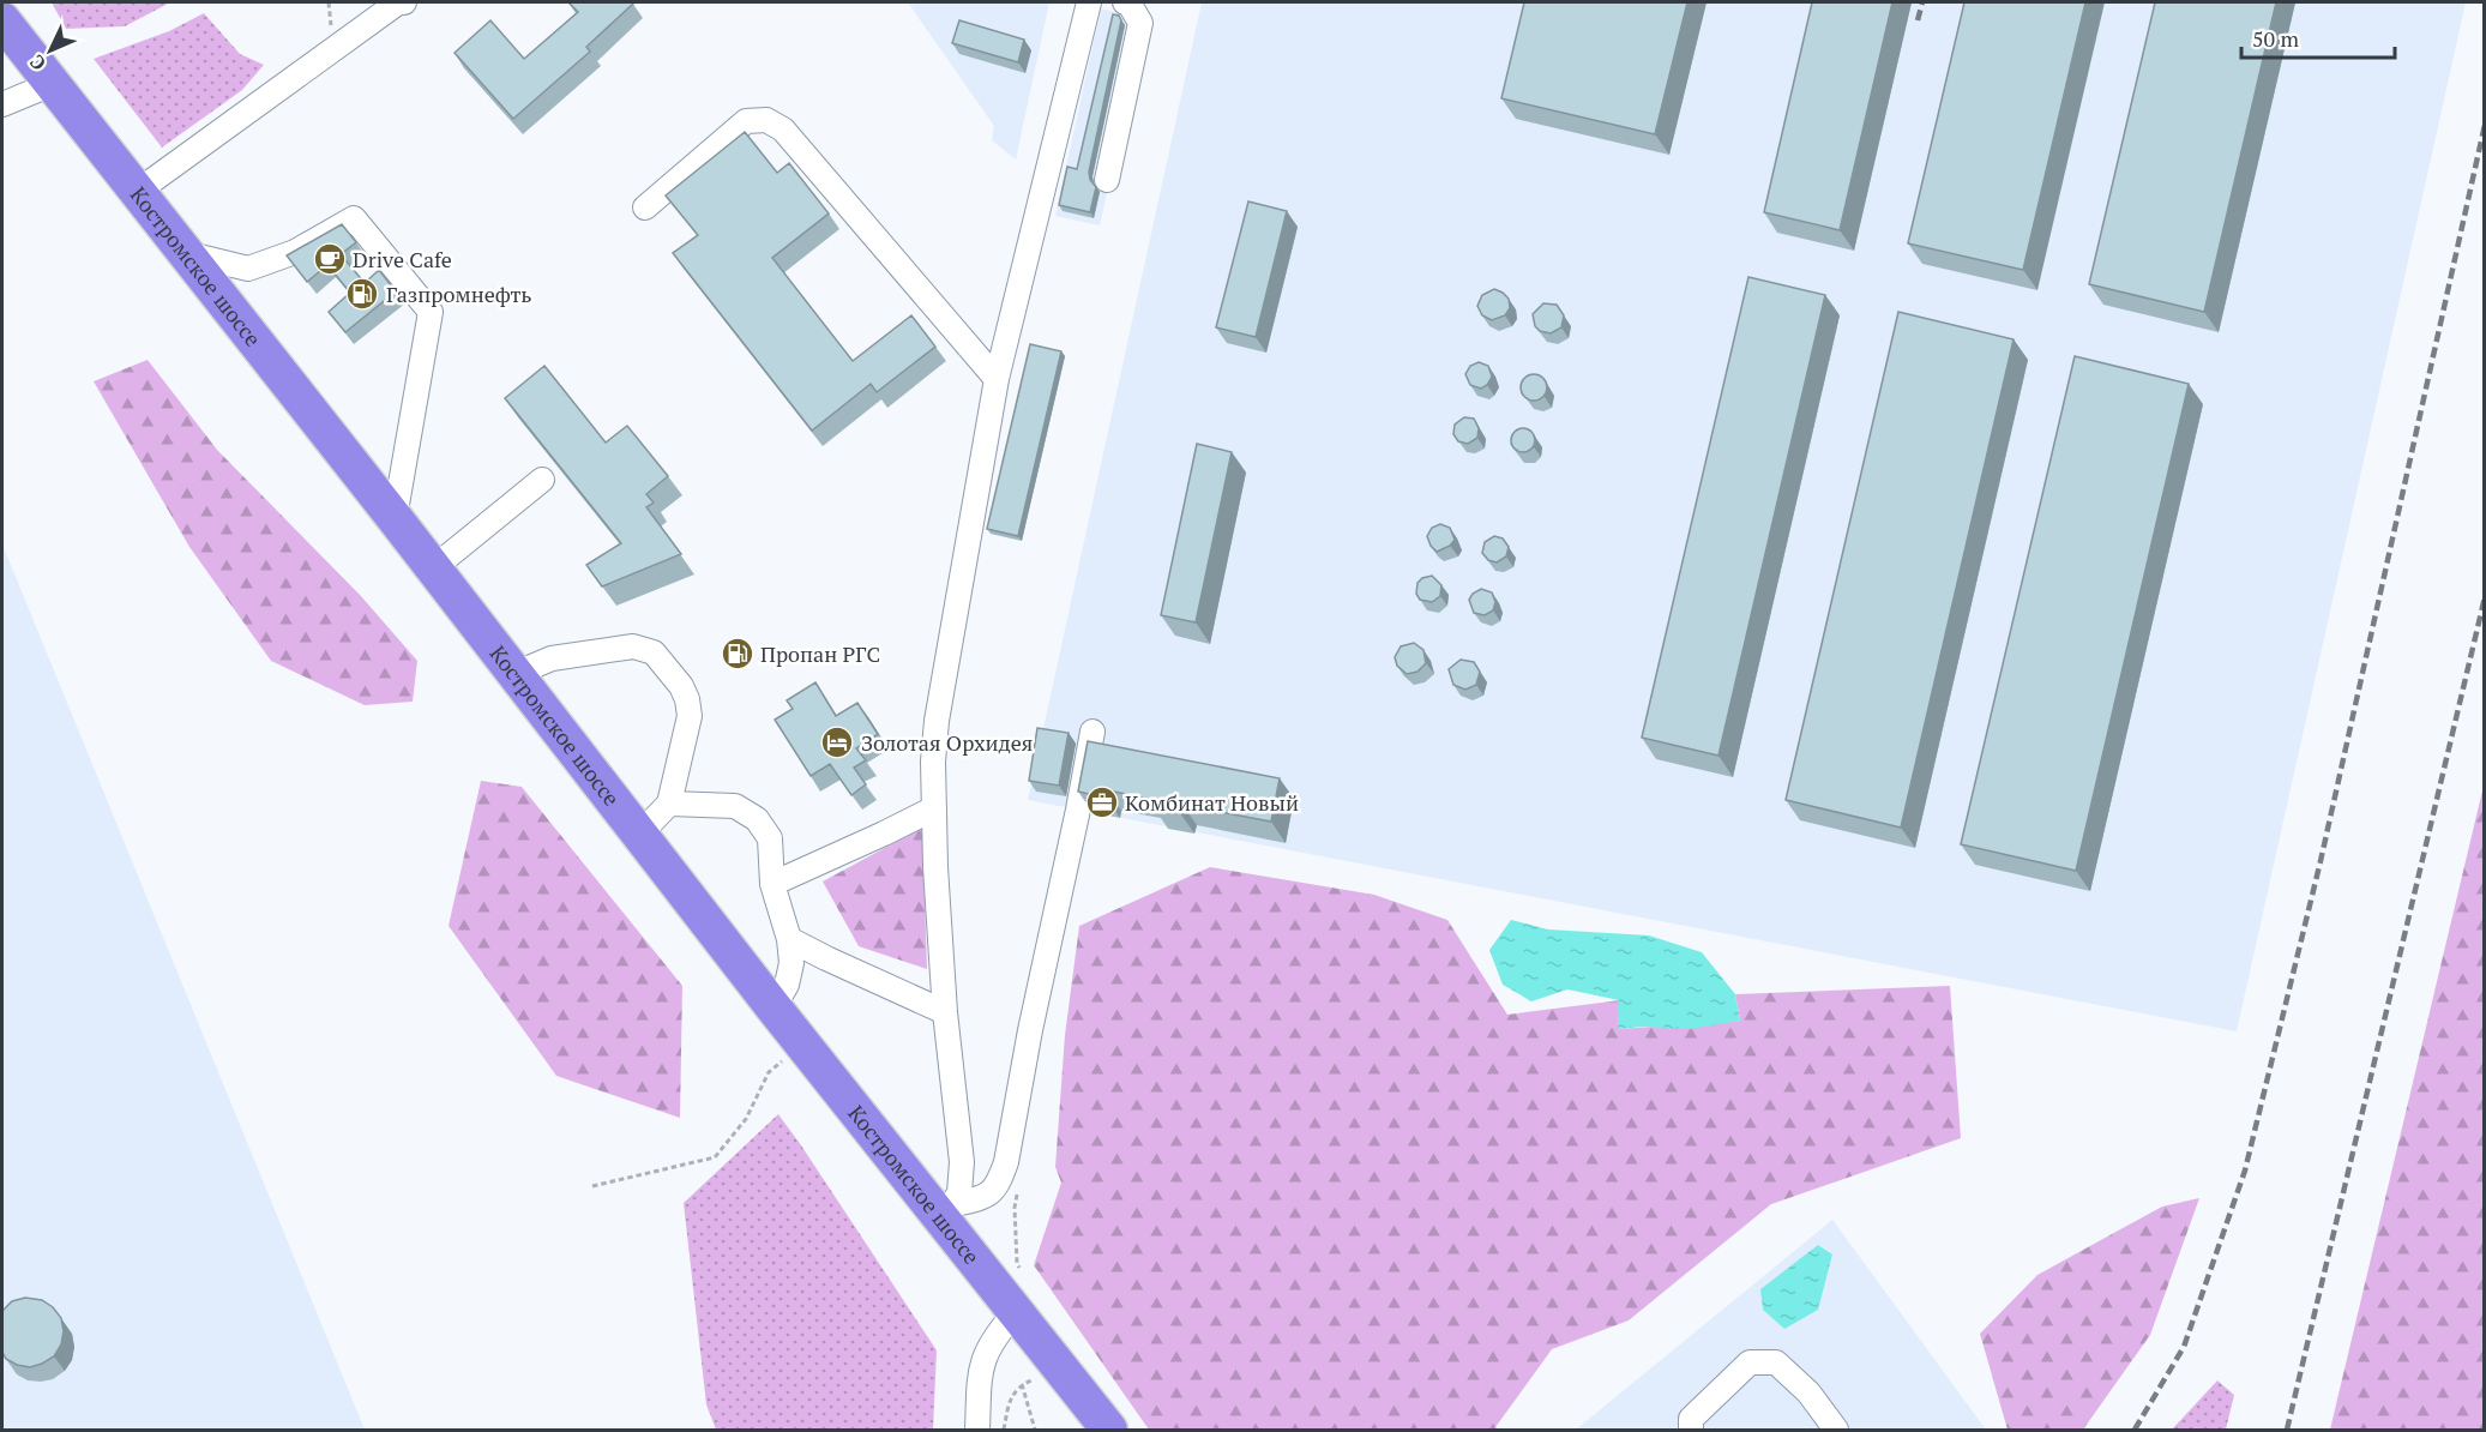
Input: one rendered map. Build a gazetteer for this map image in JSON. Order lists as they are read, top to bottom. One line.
{"streets":{"highway":["Костромское шоссе"]},"places":{"cafe":["Drive Cafe"],"fuel station":["Газпромнефть","Пропан РГС"],"hotel":["Золотая Орхидея"],"office":["Комбинат Новый"]},"scale_bar":"50 m","north":"bottom left"}
